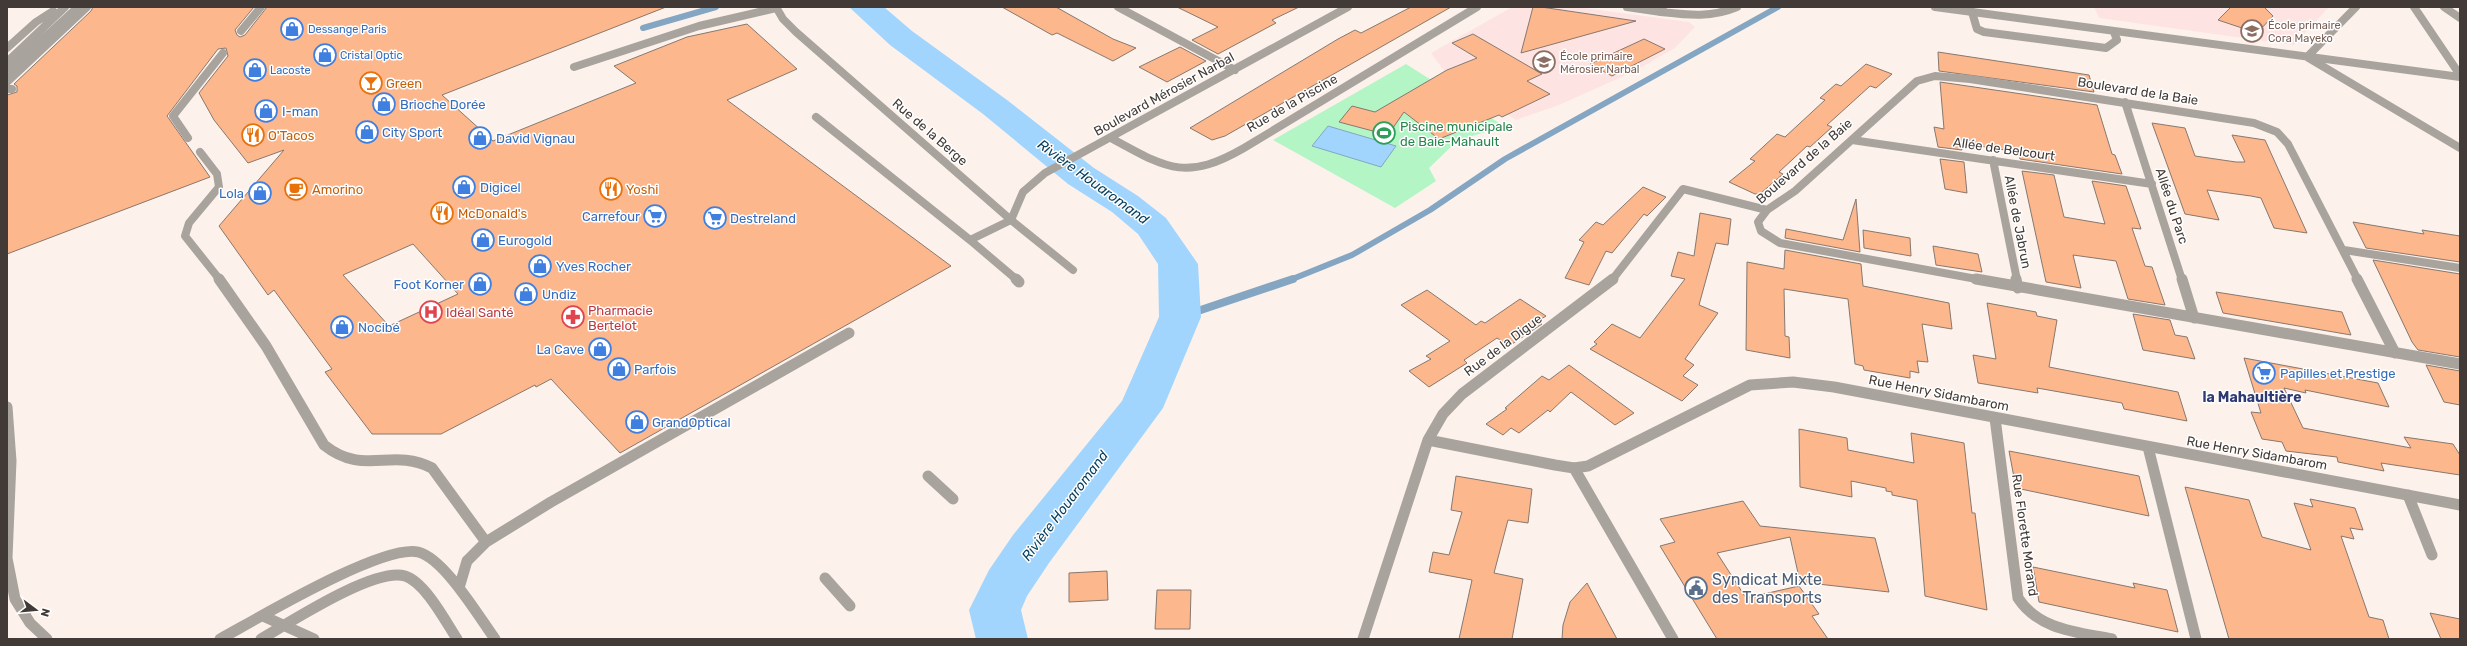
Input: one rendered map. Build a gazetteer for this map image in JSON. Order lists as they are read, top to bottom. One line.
{"streets":{"street":["Boulevard de la Baie","Boulevard Mérosier Narbal","Rue de la Piscine","Rue de la Berge","Allée de Belcourt","Allée du Parc","Allée de Jabrun","Rue de la Digue","Rue Henry Sidambarom","Rue Florette Morand"]},"crossings":[["Boulevard de la Baie","Allée de Belcourt"],["Boulevard de la Baie","Allée du Parc"],["Boulevard de la Baie","Allée de Jabrun"],["Boulevard de la Baie","Rue de la Digue"],["Boulevard Mérosier Narbal","Rue de la Piscine"],["Boulevard Mérosier Narbal","Rue de la Berge"],["Allée de Belcourt","Allée du Parc"],["Allée de Belcourt","Allée de Jabrun"],["Rue de la Digue","Rue Henry Sidambarom"],["Rue Henry Sidambarom","Rue Florette Morand"]],"districts":["la Mahaultière"],"water":["Rivière Houaromand"],"places":{"shop":["Dessange Paris","Cristal Optic","Lacoste","Brioche Dorée","I-man","City Sport","David Vignau","Digicel","Lola","Eurogold","Yves Rocher","Foot Korner","Undiz","Nocibé","La Cave","Parfois","GrandOptical"],"school or university":["École primaire Cora Mayeko","École primaire Mérosier Narbal"],"bar":["Green"],"sports":["Piscine municipale de Baie-Mahault"],"restaurant":["O'Tacos","Yoshi","McDonald's"],"cafe":["Amorino"],"supermarket":["Carrefour","Destreland","Papilles et Prestige"],"hospital":["Idéal Santé"],"pharmacy":["Pharmacie Bertelot"],"public building":["Syndicat Mixte des Transports"]},"north":"right"}
